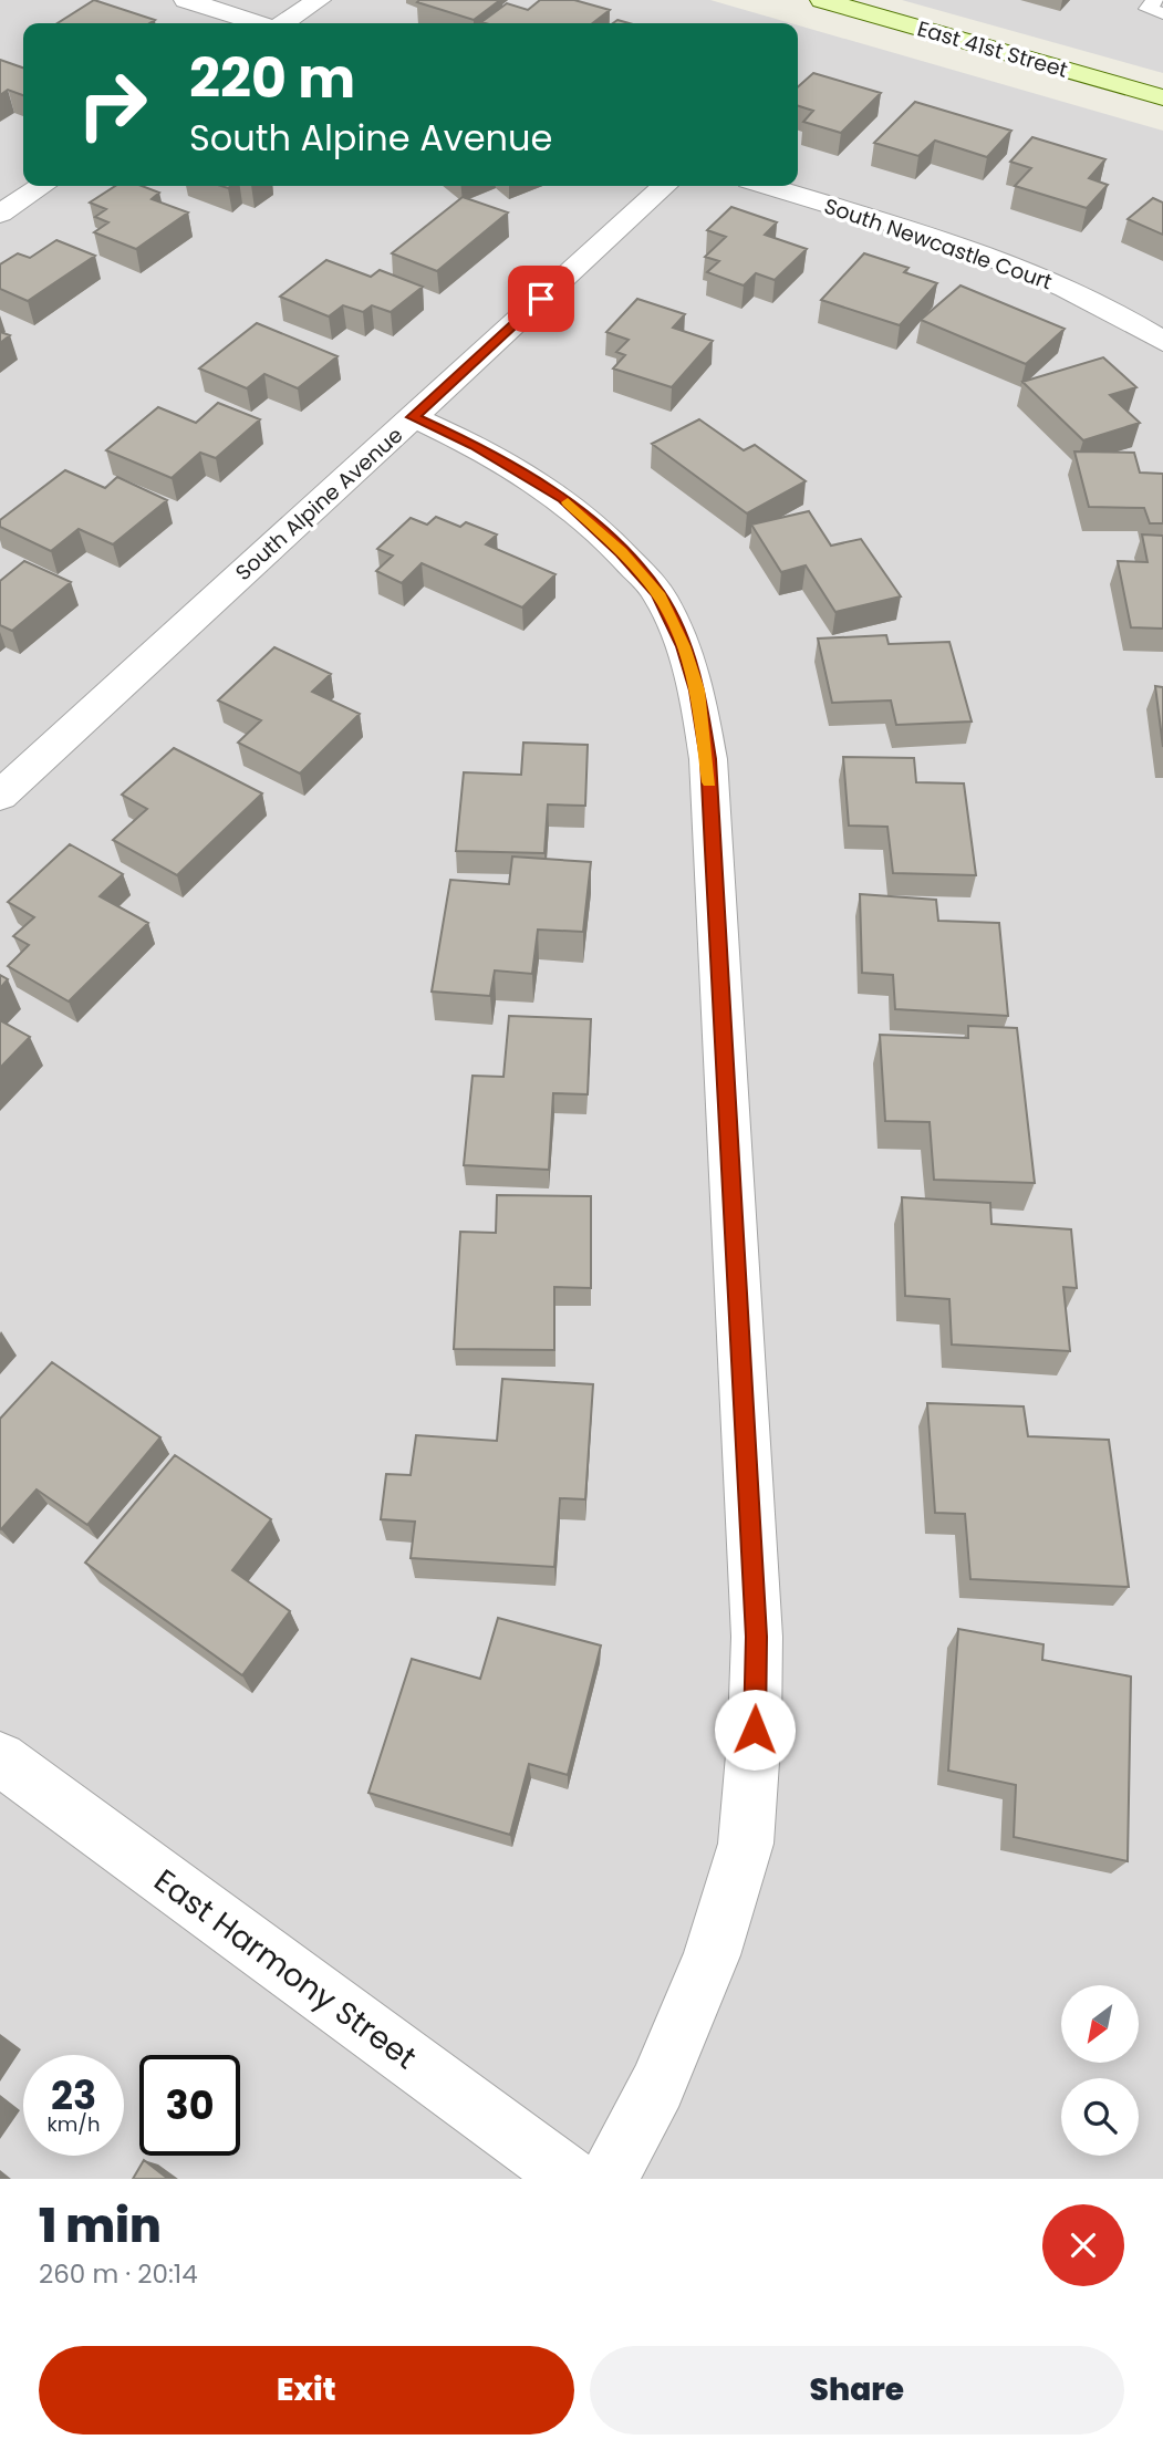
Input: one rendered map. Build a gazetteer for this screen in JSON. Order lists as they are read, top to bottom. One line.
{"streets":{"main road":["East 41st Street"],"street":["South Newcastle Court","South Alpine Avenue","East Harmony Street"]},"north":"bottom left","page":{"turn":["220 m","South Alpine Avenue"],"speed":"23 km/h","limit":"30","heading":["1 min","260 m · 20:14"],"buttons":["Exit","Share"]}}
